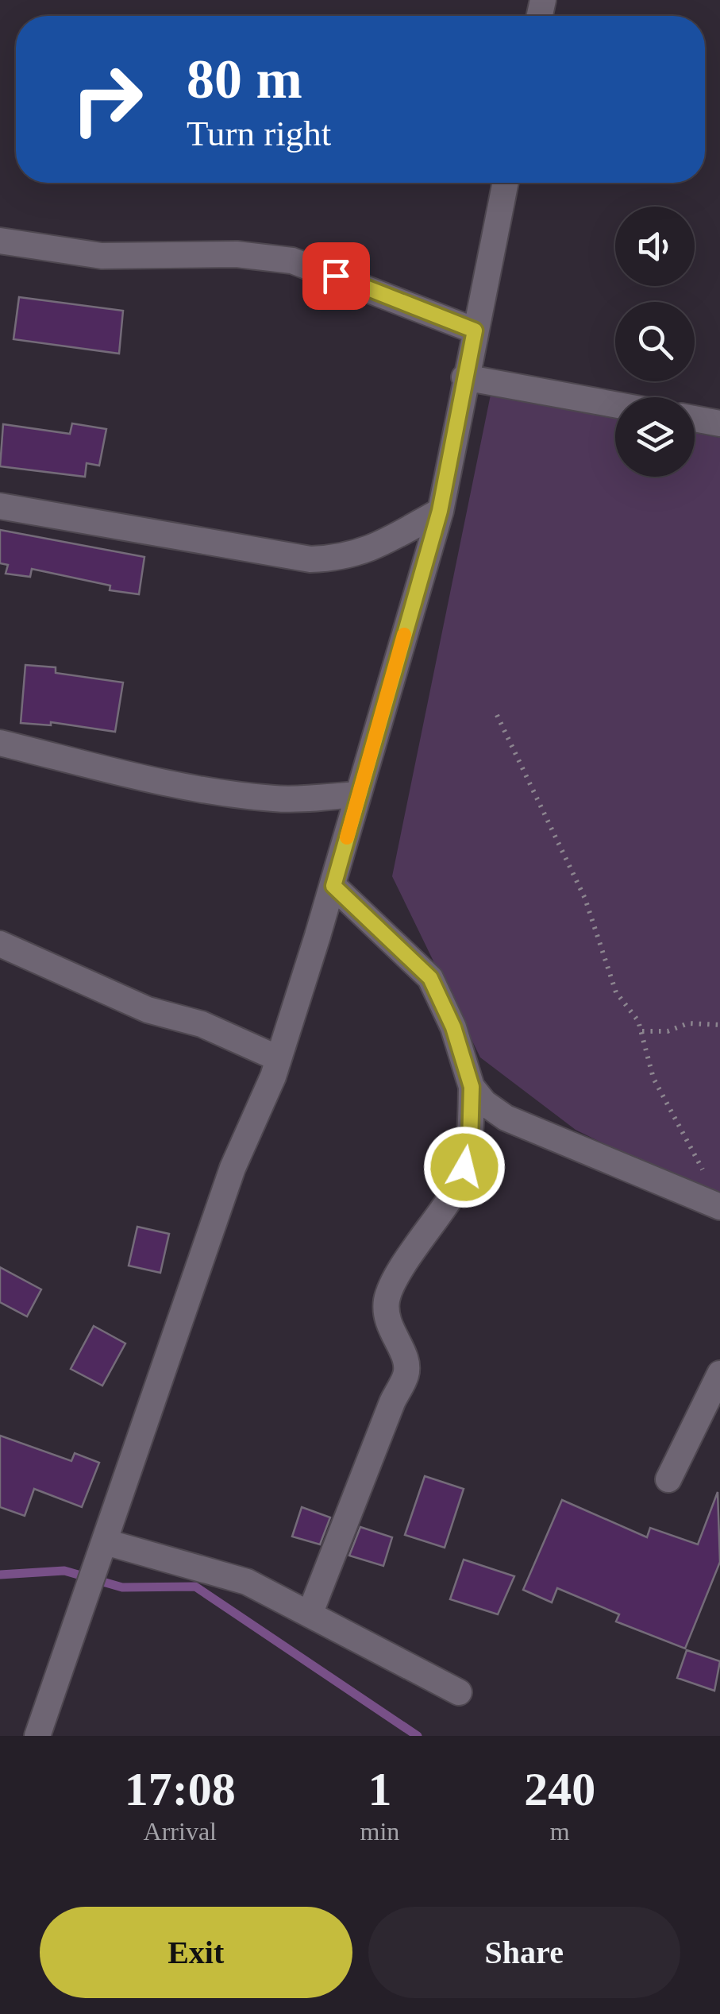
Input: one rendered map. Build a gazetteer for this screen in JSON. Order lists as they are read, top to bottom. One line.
{"page":{"turn":["80 m","Turn right"],"eta":["17:08","Arrival","1","min","240","m"],"buttons":["Exit","Share"]}}
